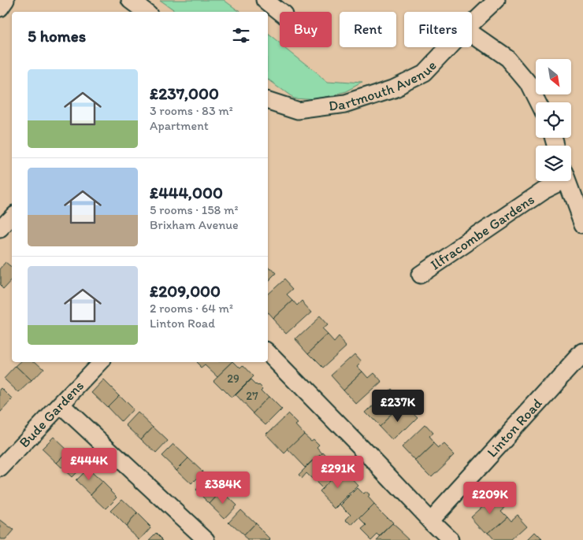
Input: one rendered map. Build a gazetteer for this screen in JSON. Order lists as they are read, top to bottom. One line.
{"streets":{"street":["Dartmouth Avenue","Ilfracombe Gardens","Bude Gardens","Linton Road"]},"house_numbers":["29","27"],"north":"bottom right","page":{"chip":["Buy","Rent","Filters"],"heading":"5 homes","list":[{"name":"£237,000","note":"3 rooms · 83 m² · Apartment"},{"name":"£444,000","note":"5 rooms · 158 m² · Brixham Avenue"},{"name":"£209,000","note":"2 rooms · 64 m² · Linton Road"}],"price":["£237K","£444K","£291K","£384K","£209K"]}}
